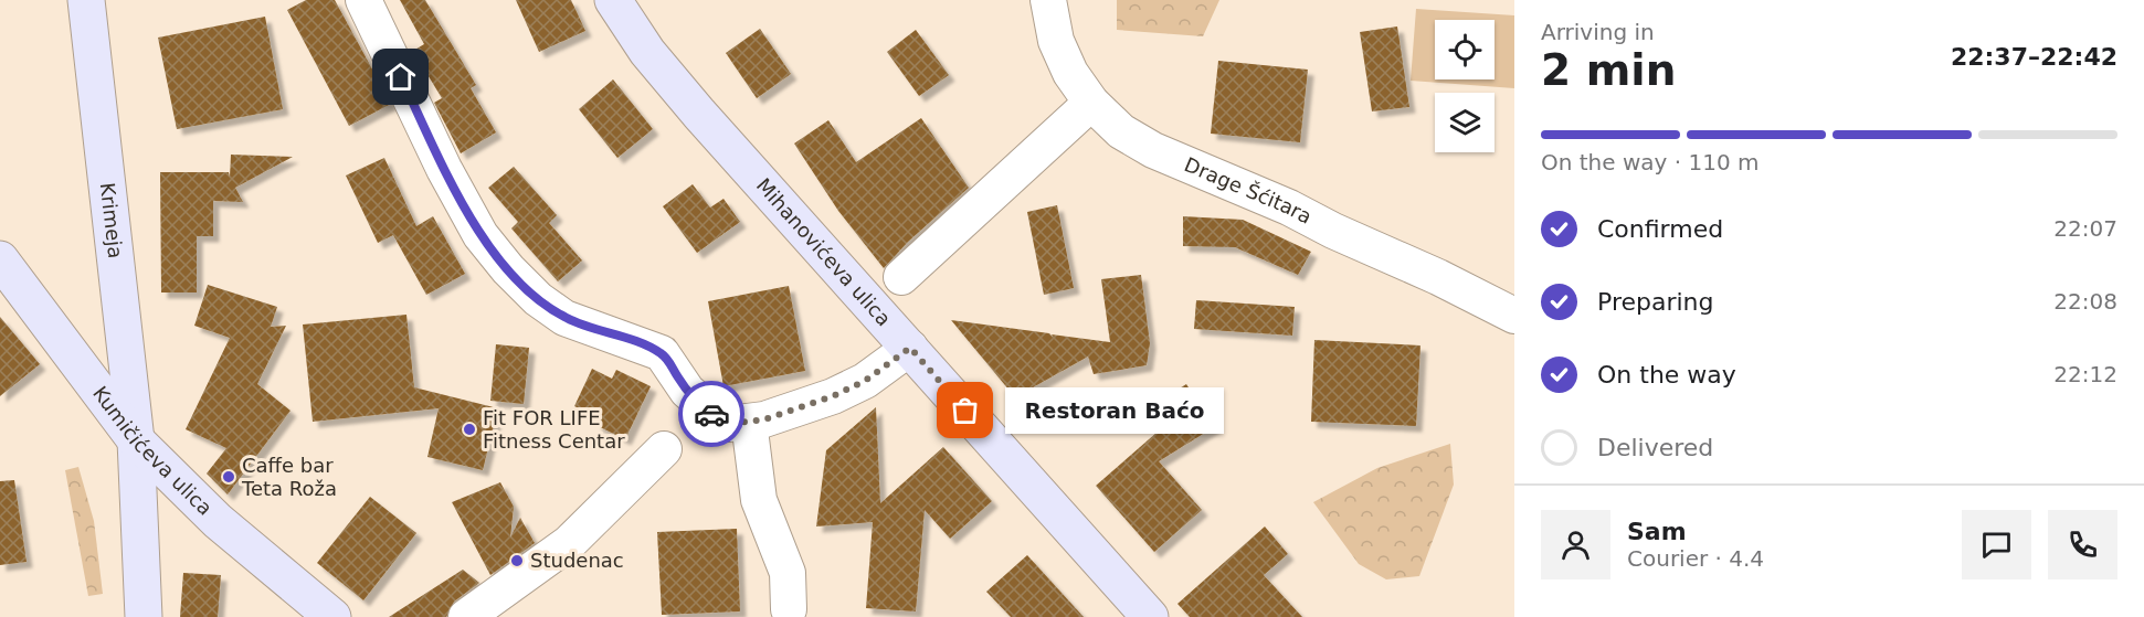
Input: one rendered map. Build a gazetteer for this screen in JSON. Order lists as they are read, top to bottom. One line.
{"streets":{"street":["Drage Šćitara","Krimeja","Mihanovićeva ulica","Kumičićeva ulica"]},"crossings":[["Krimeja","Kumičićeva ulica"]],"places":["Restoran Baćo","Fit FOR LIFE Fitness Centar","Caffe bar Teta Roža","Studenac"],"page":{"heading":["2 min","Arriving in","22:37–22:42"],"panel":["Sam","Courier · 4.4"],"bar":"On the way · 110 m","list":[["Confirmed","22:07"],["Preparing","22:08"],["On the way","22:12"],"Delivered"],"bubble":"Restoran Baćo"}}
